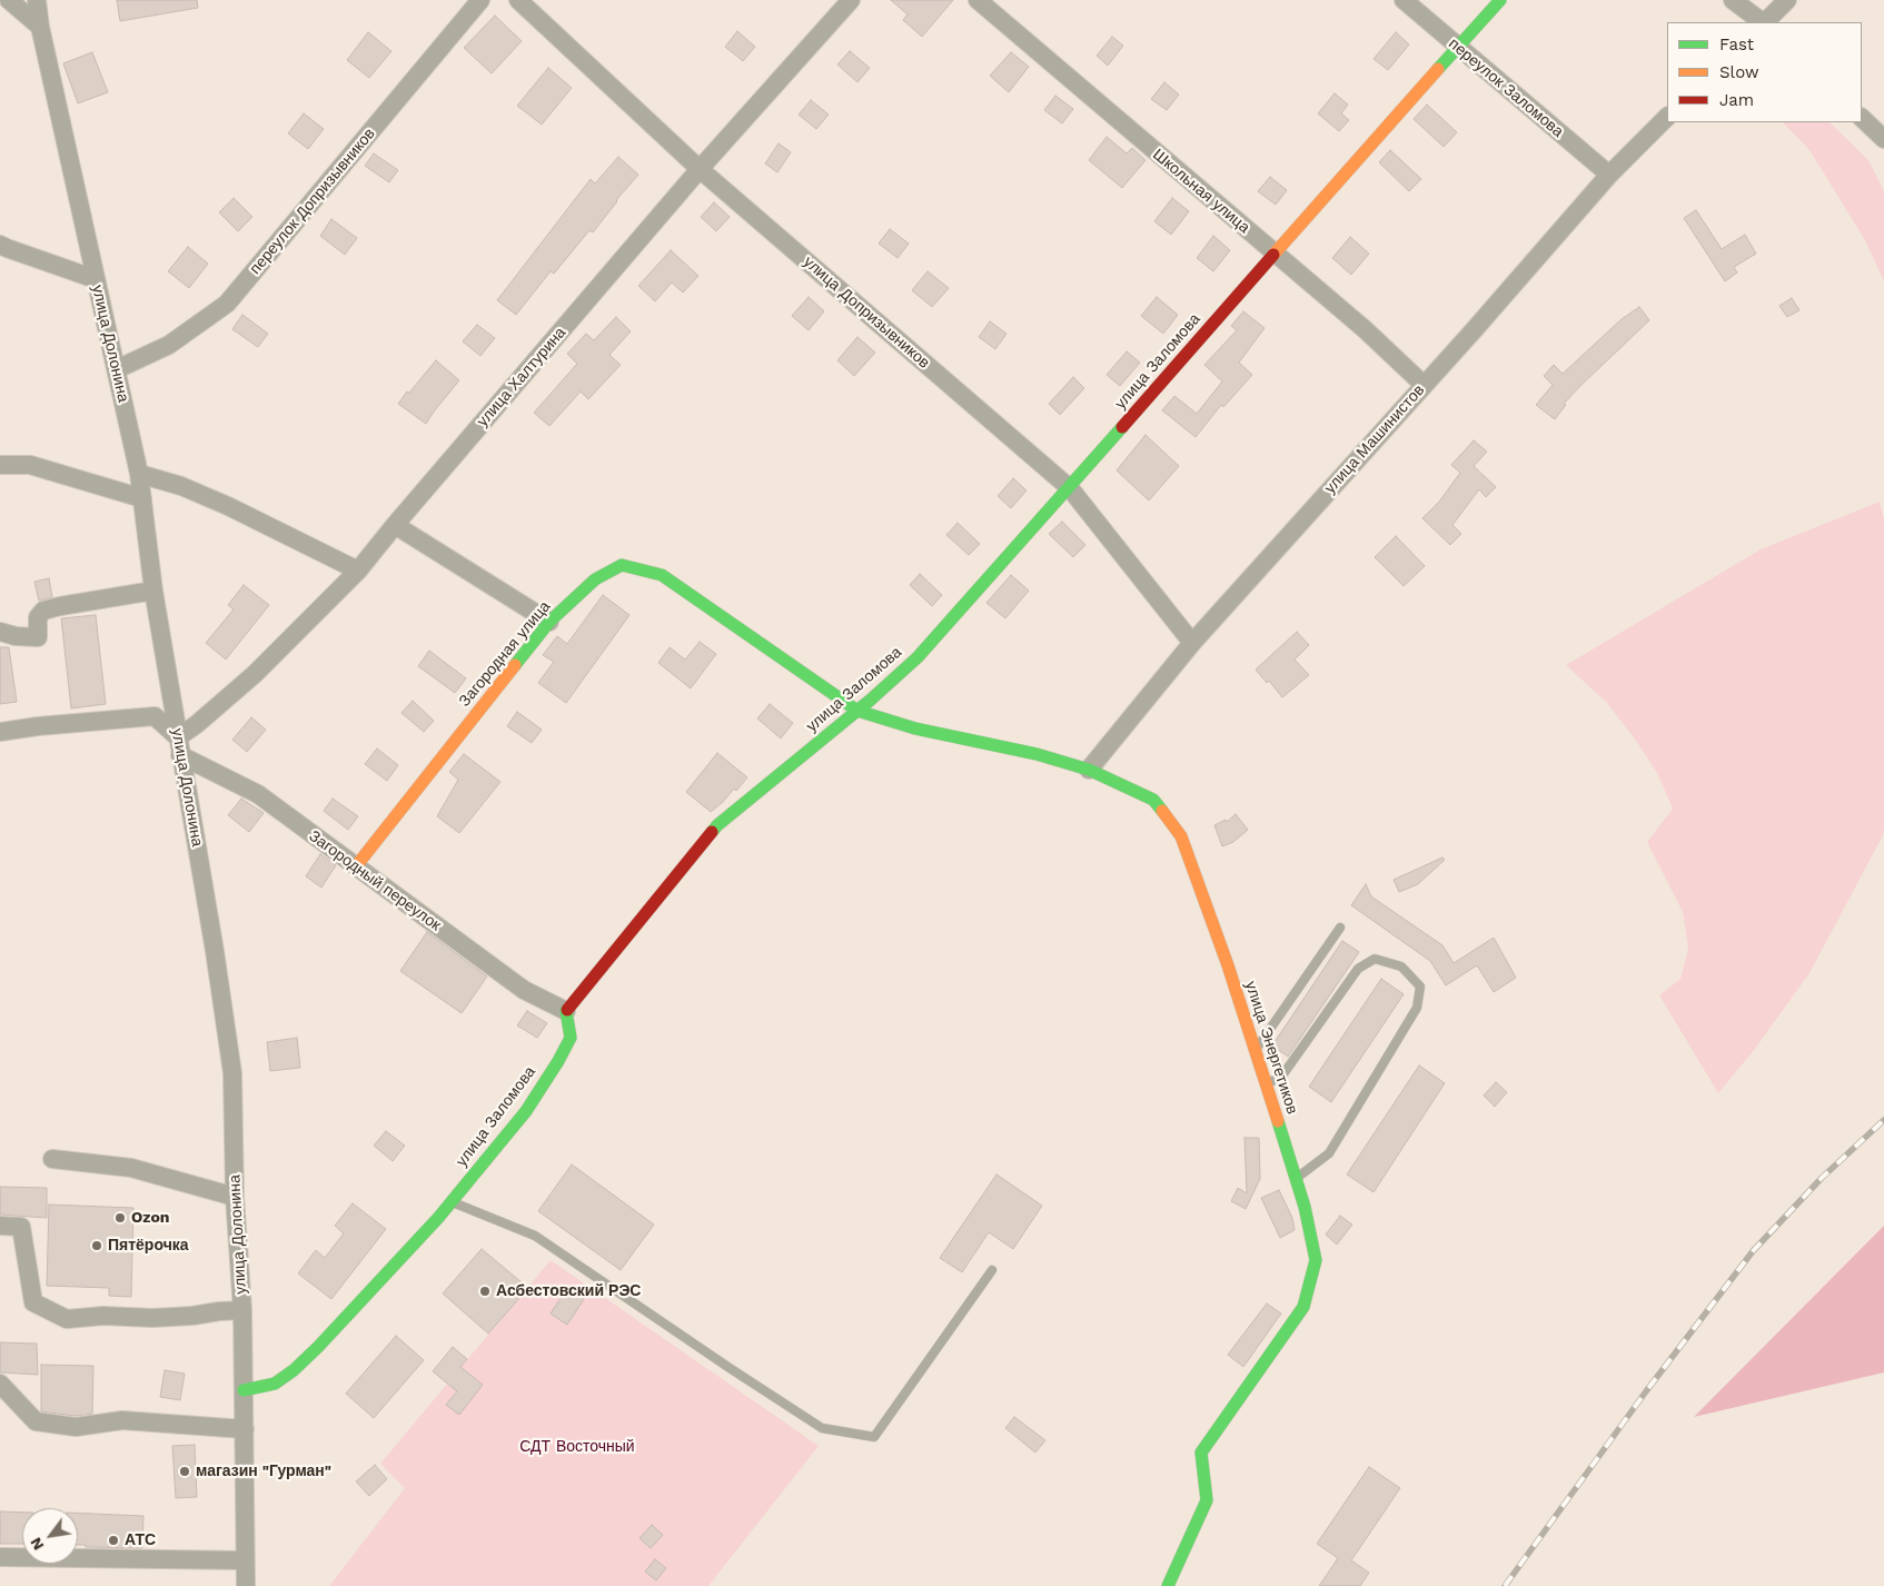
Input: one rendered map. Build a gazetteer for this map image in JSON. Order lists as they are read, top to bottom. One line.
{"streets":{"street":["переулок Заломова","Школьная улица","переулок Допризывников","улица Допризывников","улица Долонина","улица Заломова","улица Халтурина","улица Машинистов","Загородная улица","Загородный переулок","улица Энергетиков"]},"crossings":[["переулок Заломова","улица Заломова"],["переулок Заломова","улица Машинистов"],["Школьная улица","улица Заломова"],["Школьная улица","улица Машинистов"],["переулок Допризывников","улица Долонина"],["улица Допризывников","улица Заломова"],["улица Допризывников","улица Халтурина"],["улица Допризывников","улица Машинистов"],["улица Долонина","улица Заломова"],["улица Долонина","улица Халтурина"],["улица Долонина","Загородный переулок"],["улица Заломова","Загородная улица"],["улица Заломова","Загородный переулок"],["улица Заломова","улица Энергетиков"],["улица Машинистов","улица Энергетиков"],["Загородная улица","Загородный переулок"],["Загородная улица","улица Энергетиков"]],"parks":["СДТ Восточный"],"places":["Ozon","Пятёрочка","Асбестовский РЭС","магазин \"Гурман\"","АТС"],"legend":["Fast","Slow","Jam"],"north":"bottom left"}
